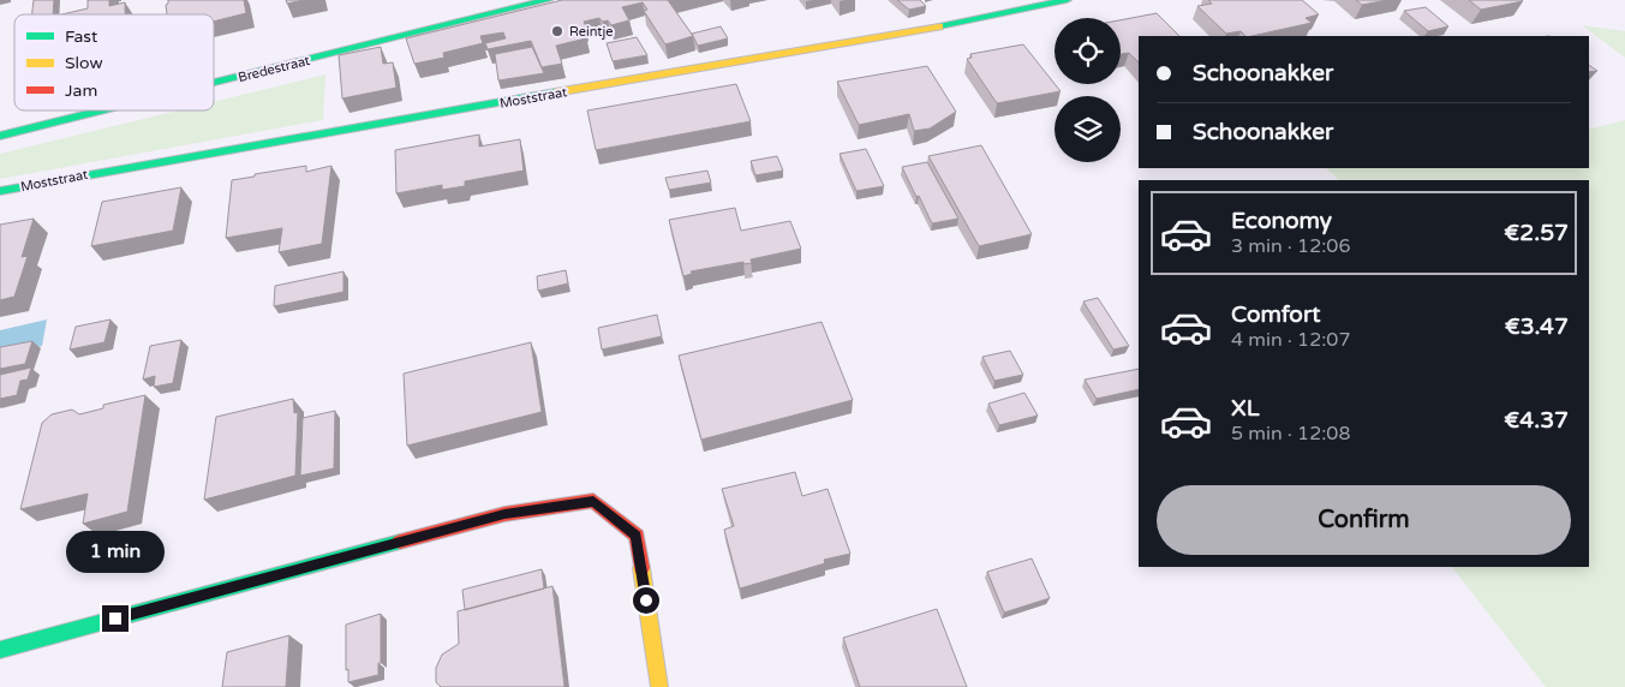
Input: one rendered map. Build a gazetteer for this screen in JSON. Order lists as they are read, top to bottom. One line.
{"streets":{"street":["Bredestraat","Moststraat"]},"places":["Reintje"],"legend":["Fast","Slow","Jam"],"page":{"banner":["Schoonakker","Schoonakker"],"list":[{"name":"Economy","note":"3 min · 12:06","value":"€2.57"},{"name":"Comfort","note":"4 min · 12:07","value":"€3.47"},{"name":"XL","note":"5 min · 12:08","value":"€4.37"}],"buttons":"Confirm","bubble":"1 min"}}
